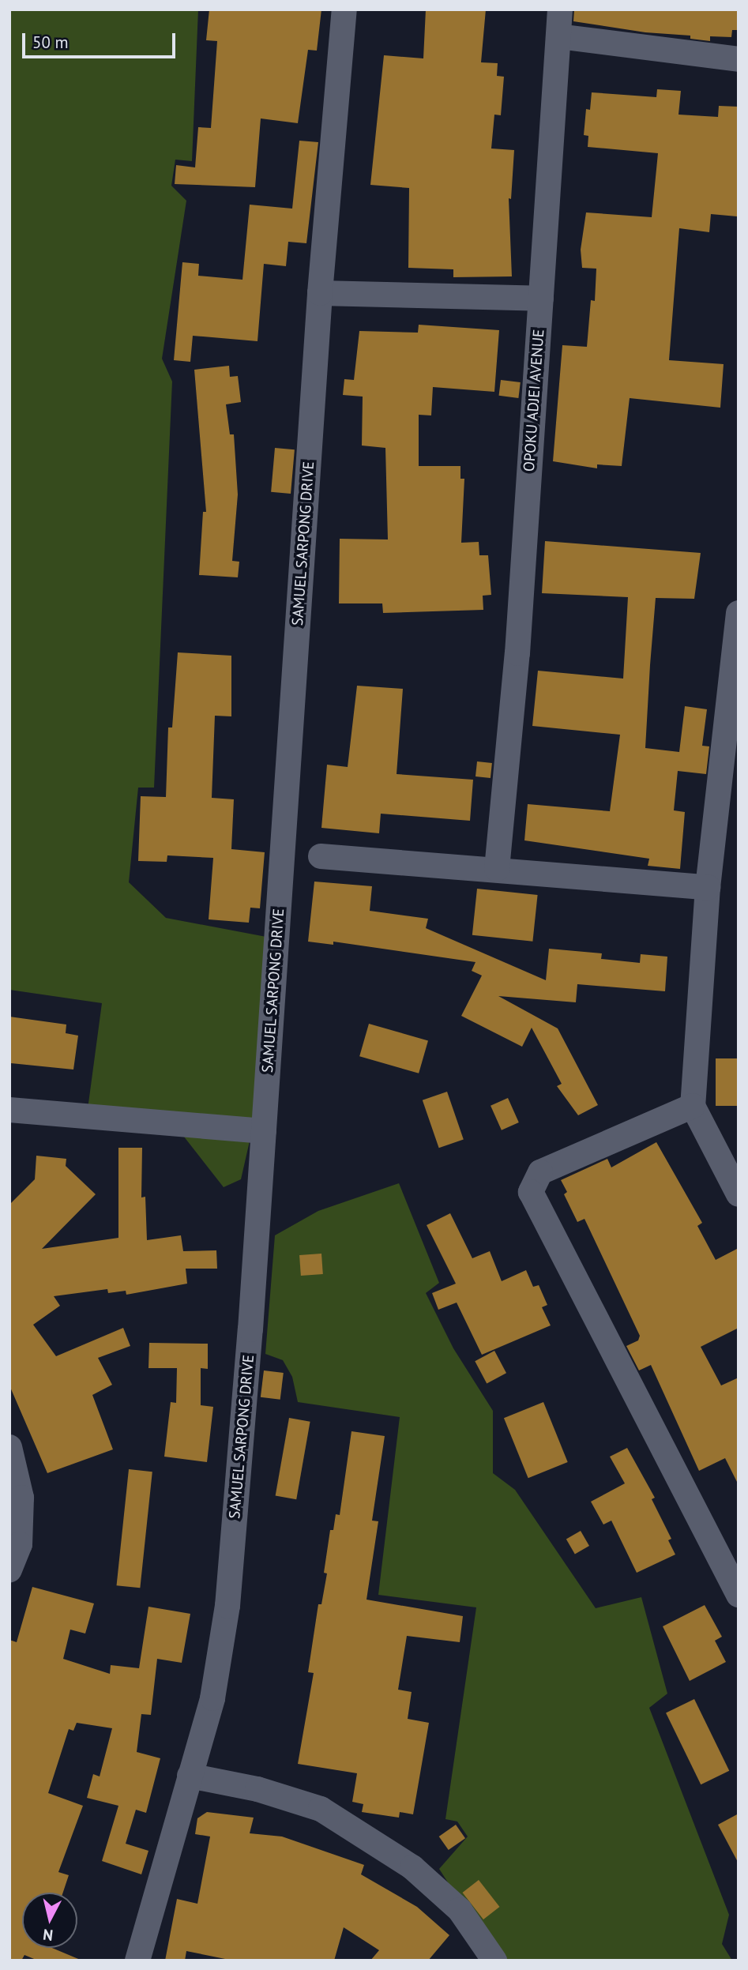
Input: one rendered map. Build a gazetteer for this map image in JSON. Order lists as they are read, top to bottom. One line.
{"streets":{"street":["OPOKU ADJEI AVENUE","SAMUEL SARPONG DRIVE"]},"scale_bar":"50 m","north":"bottom"}
